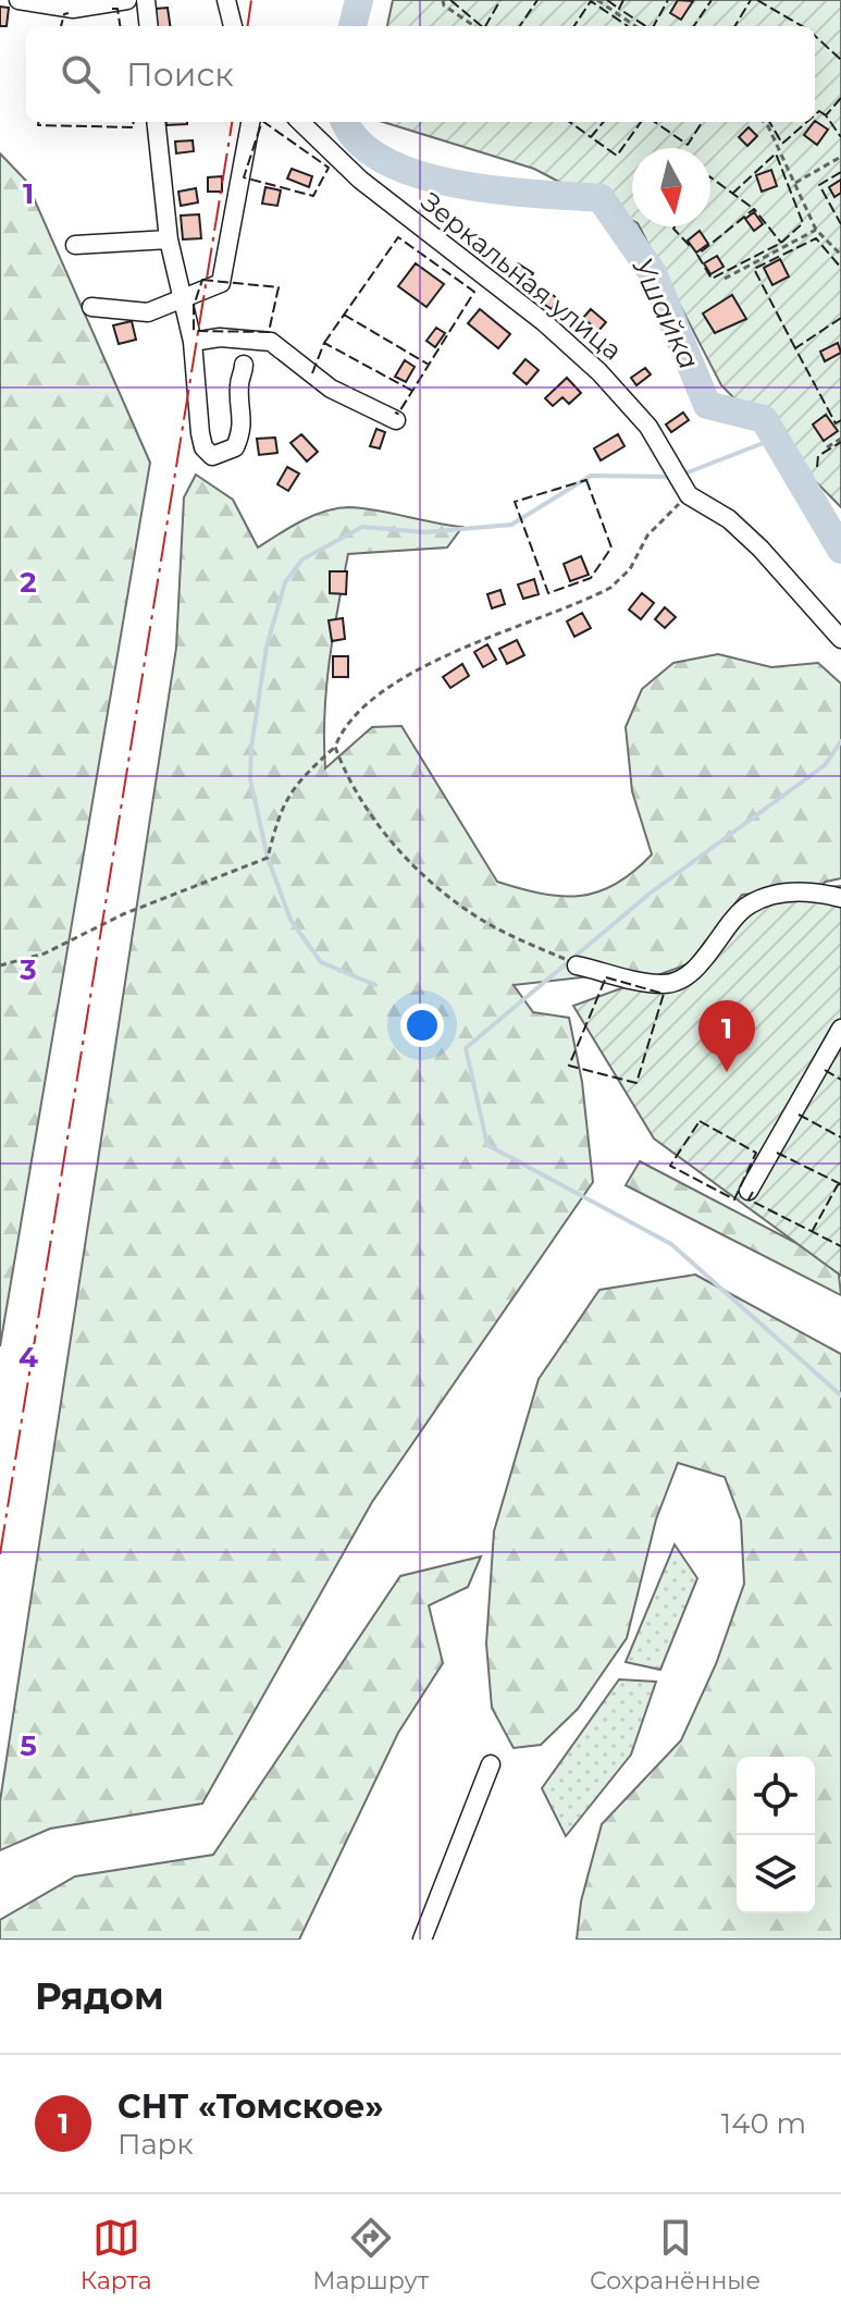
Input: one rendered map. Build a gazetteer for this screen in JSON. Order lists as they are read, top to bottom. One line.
{"streets":{"street":["Зеркальная улица"]},"water":["Ушайка"],"north":"bottom","page":{"search":"Поиск","pins":"1","heading":"Рядом","list":[{"mark":"1","name":"СНТ «Томское»","note":"Парк","value":"140 m"}],"nav":["Карта","Маршрут","Сохранённые"]},"grid":{"rows":["1","2","3","4","5"]}}
